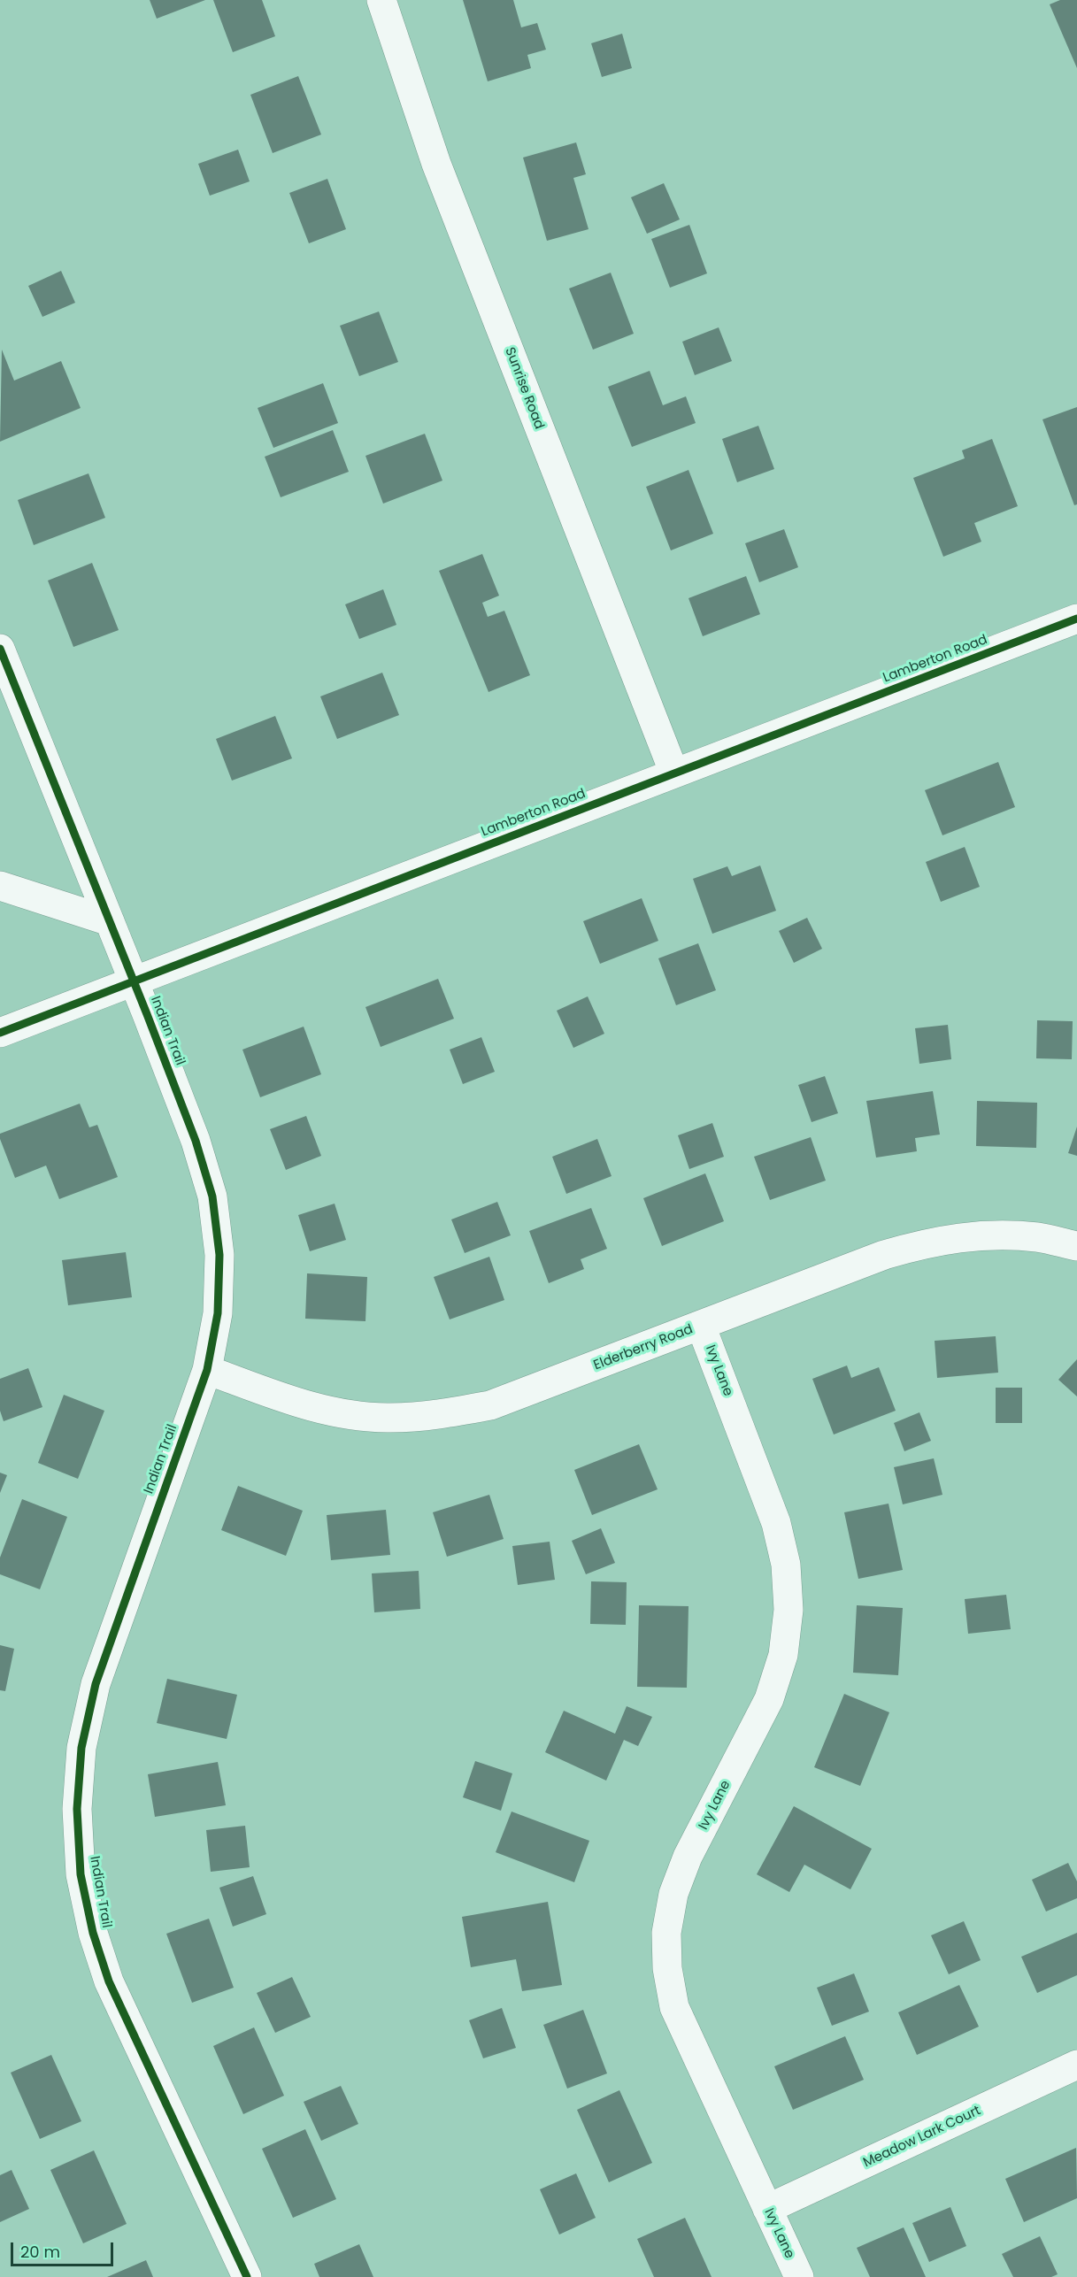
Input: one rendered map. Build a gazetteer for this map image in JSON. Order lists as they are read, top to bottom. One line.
{"streets":{"street":["Sunrise Road","Lamberton Road","Indian Trail","Elderberry Road","Ivy Lane","Meadow Lark Court"]},"crossings":[["Sunrise Road","Lamberton Road"],["Lamberton Road","Indian Trail"],["Indian Trail","Elderberry Road"],["Elderberry Road","Ivy Lane"],["Ivy Lane","Meadow Lark Court"]],"scale_bar":"20 m"}
